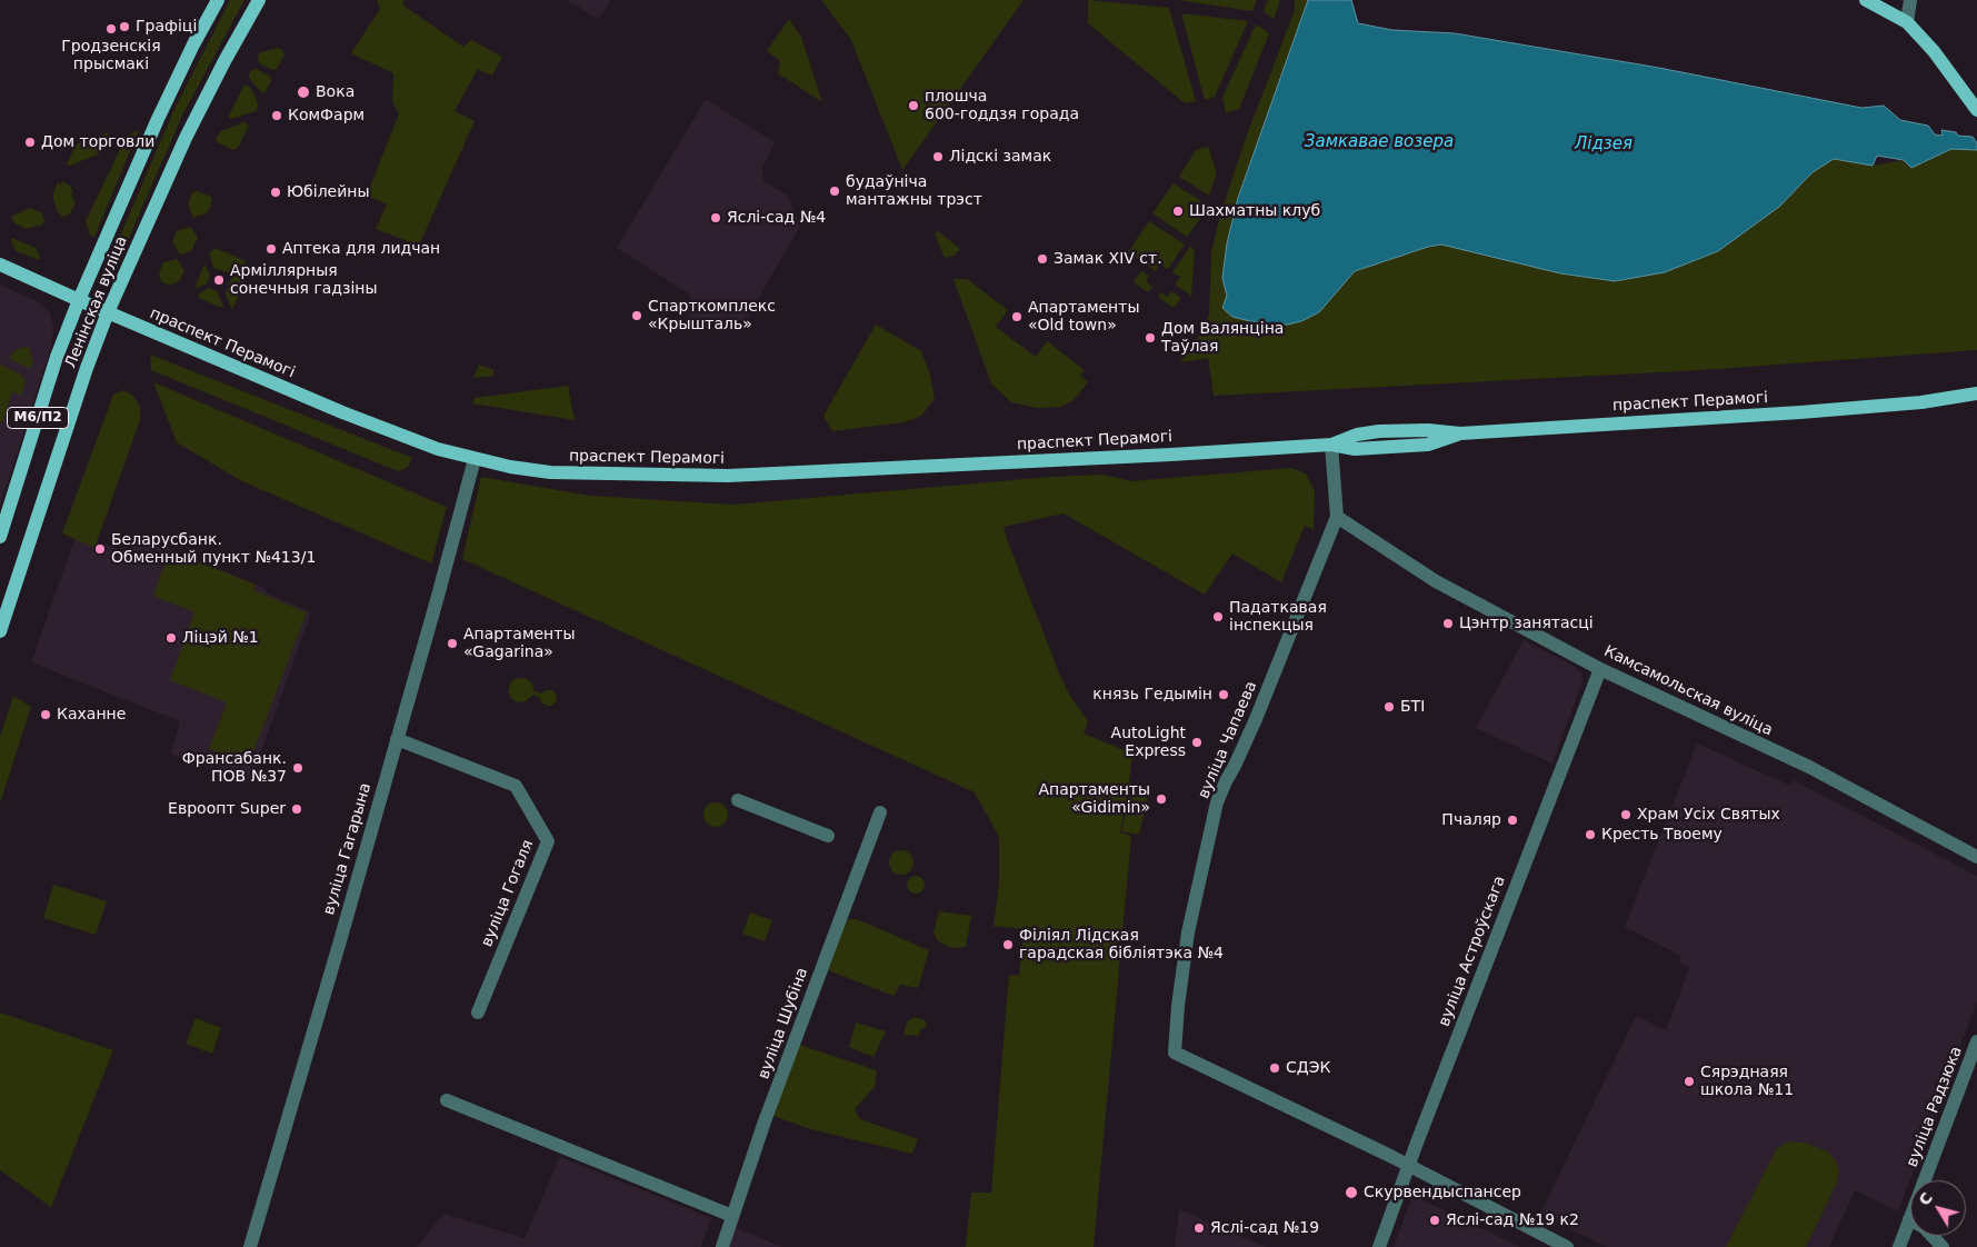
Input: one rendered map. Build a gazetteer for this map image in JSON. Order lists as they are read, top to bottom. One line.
{"streets":{"main road":["Ленінская вуліца","праспект Перамогі","М6/П2"],"street":["Камсамольская вуліца","вуліца Чапаева","вуліца Гагарына","вуліца Гогаля","вуліца Астроўскага","вуліца Шубіна","вуліца Радзюка"]},"crossings":[["Ленінская вуліца","праспект Перамогі"],["праспект Перамогі","вуліца Гагарына"],["Камсамольская вуліца","вуліца Чапаева"],["Камсамольская вуліца","вуліца Астроўскага"],["вуліца Чапаева","вуліца Астроўскага"],["вуліца Гагарына","вуліца Гогаля"]],"water":["Замкавае возера","Лідзея"],"places":["Графіці","Гродзенскія прысмакі","Вока","плошча 600-годдзя горада","КомФарм","Дом торговли","Лідскі замак","будаўніча мантажны трэст","Юбілейны","Шахматны клуб","Яслі-сад №4","Аптека для лидчан","Замак XIV ст.","Арміллярныя сонечныя гадзіны","Спарткомплекс «Крышталь»","Апартаменты «Old town»","Дом Валянціна Таўлая","Беларусбанк. Обменный пункт №413/1","Падаткавая інспекцыя","Цэнтр занятасці","Ліцэй №1","Апартаменты «Gagarina»","князь Гедымін","БТІ","Каханне","AutoLight Express","Франсабанк. ПОВ №37","Апартаменты «Gidimin»","Евроопт Super","Храм Усіх Святых","Пчаляр","Кресть Твоему","Філіял Лідская гарадская бібліятэка №4","СДЭК","Сярэднаяя школа №11","Скурвендыспансер","Яслі-сад №19 к2","Яслі-сад №19"],"north":"top left"}
